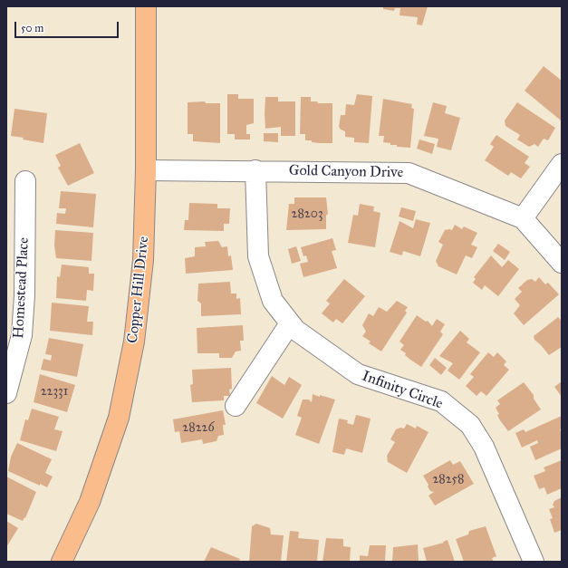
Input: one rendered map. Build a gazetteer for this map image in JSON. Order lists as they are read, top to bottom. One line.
{"streets":{"main road":["Copper Hill Drive"],"street":["Gold Canyon Drive","Homestead Place","Infinity Circle"]},"crossings":[["Gold Canyon Drive","Copper Hill Drive"],["Gold Canyon Drive","Infinity Circle"]],"house_numbers":["28203","22331","28226","28258"],"scale_bar":"50 m"}
